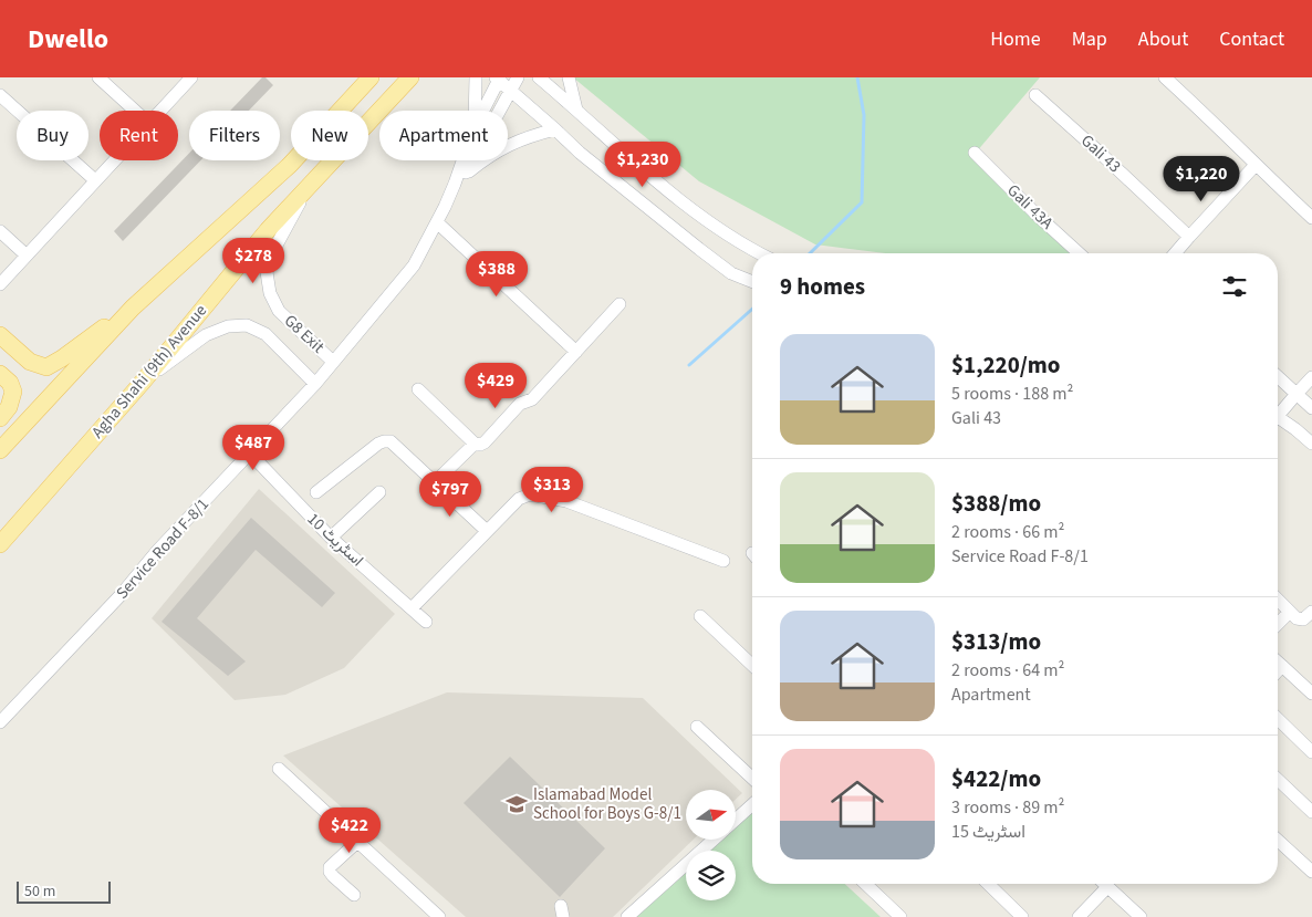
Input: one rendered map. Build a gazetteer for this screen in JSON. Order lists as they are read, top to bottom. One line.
{"streets":{"main road":["Agha Shahi (9th) Avenue"],"street":["Gali 43","Gali 43A","G8 Exit","اسٹریٹ 10","Service Road F-8/1"]},"crossings":[["G8 Exit","Agha Shahi (9th) Avenue"],["G8 Exit","Service Road F-8/1"],["اسٹریٹ 10","Service Road F-8/1"]],"places":{"school or university":["Islamabad Model School for Boys G-8/1"]},"scale_bar":"50 m","north":"right","page":{"header":"Dwello","nav":["Home","Map","About","Contact"],"chip":["Buy","Rent","Filters","New","Apartment"],"price":["$1,230","$1,220","$278","$388","$429","$487","$313","$797","$422"],"heading":"9 homes","list":[{"name":"$1,220/mo","note":"5 rooms · 188 m² · Gali 43"},{"name":"$388/mo","note":"2 rooms · 66 m² · Service Road F-8/1"},{"name":"$313/mo","note":"2 rooms · 64 m² · Apartment"},{"name":"$422/mo","note":"3 rooms · 89 m² · اسٹریٹ 15"}],"scale":"50 m"}}
